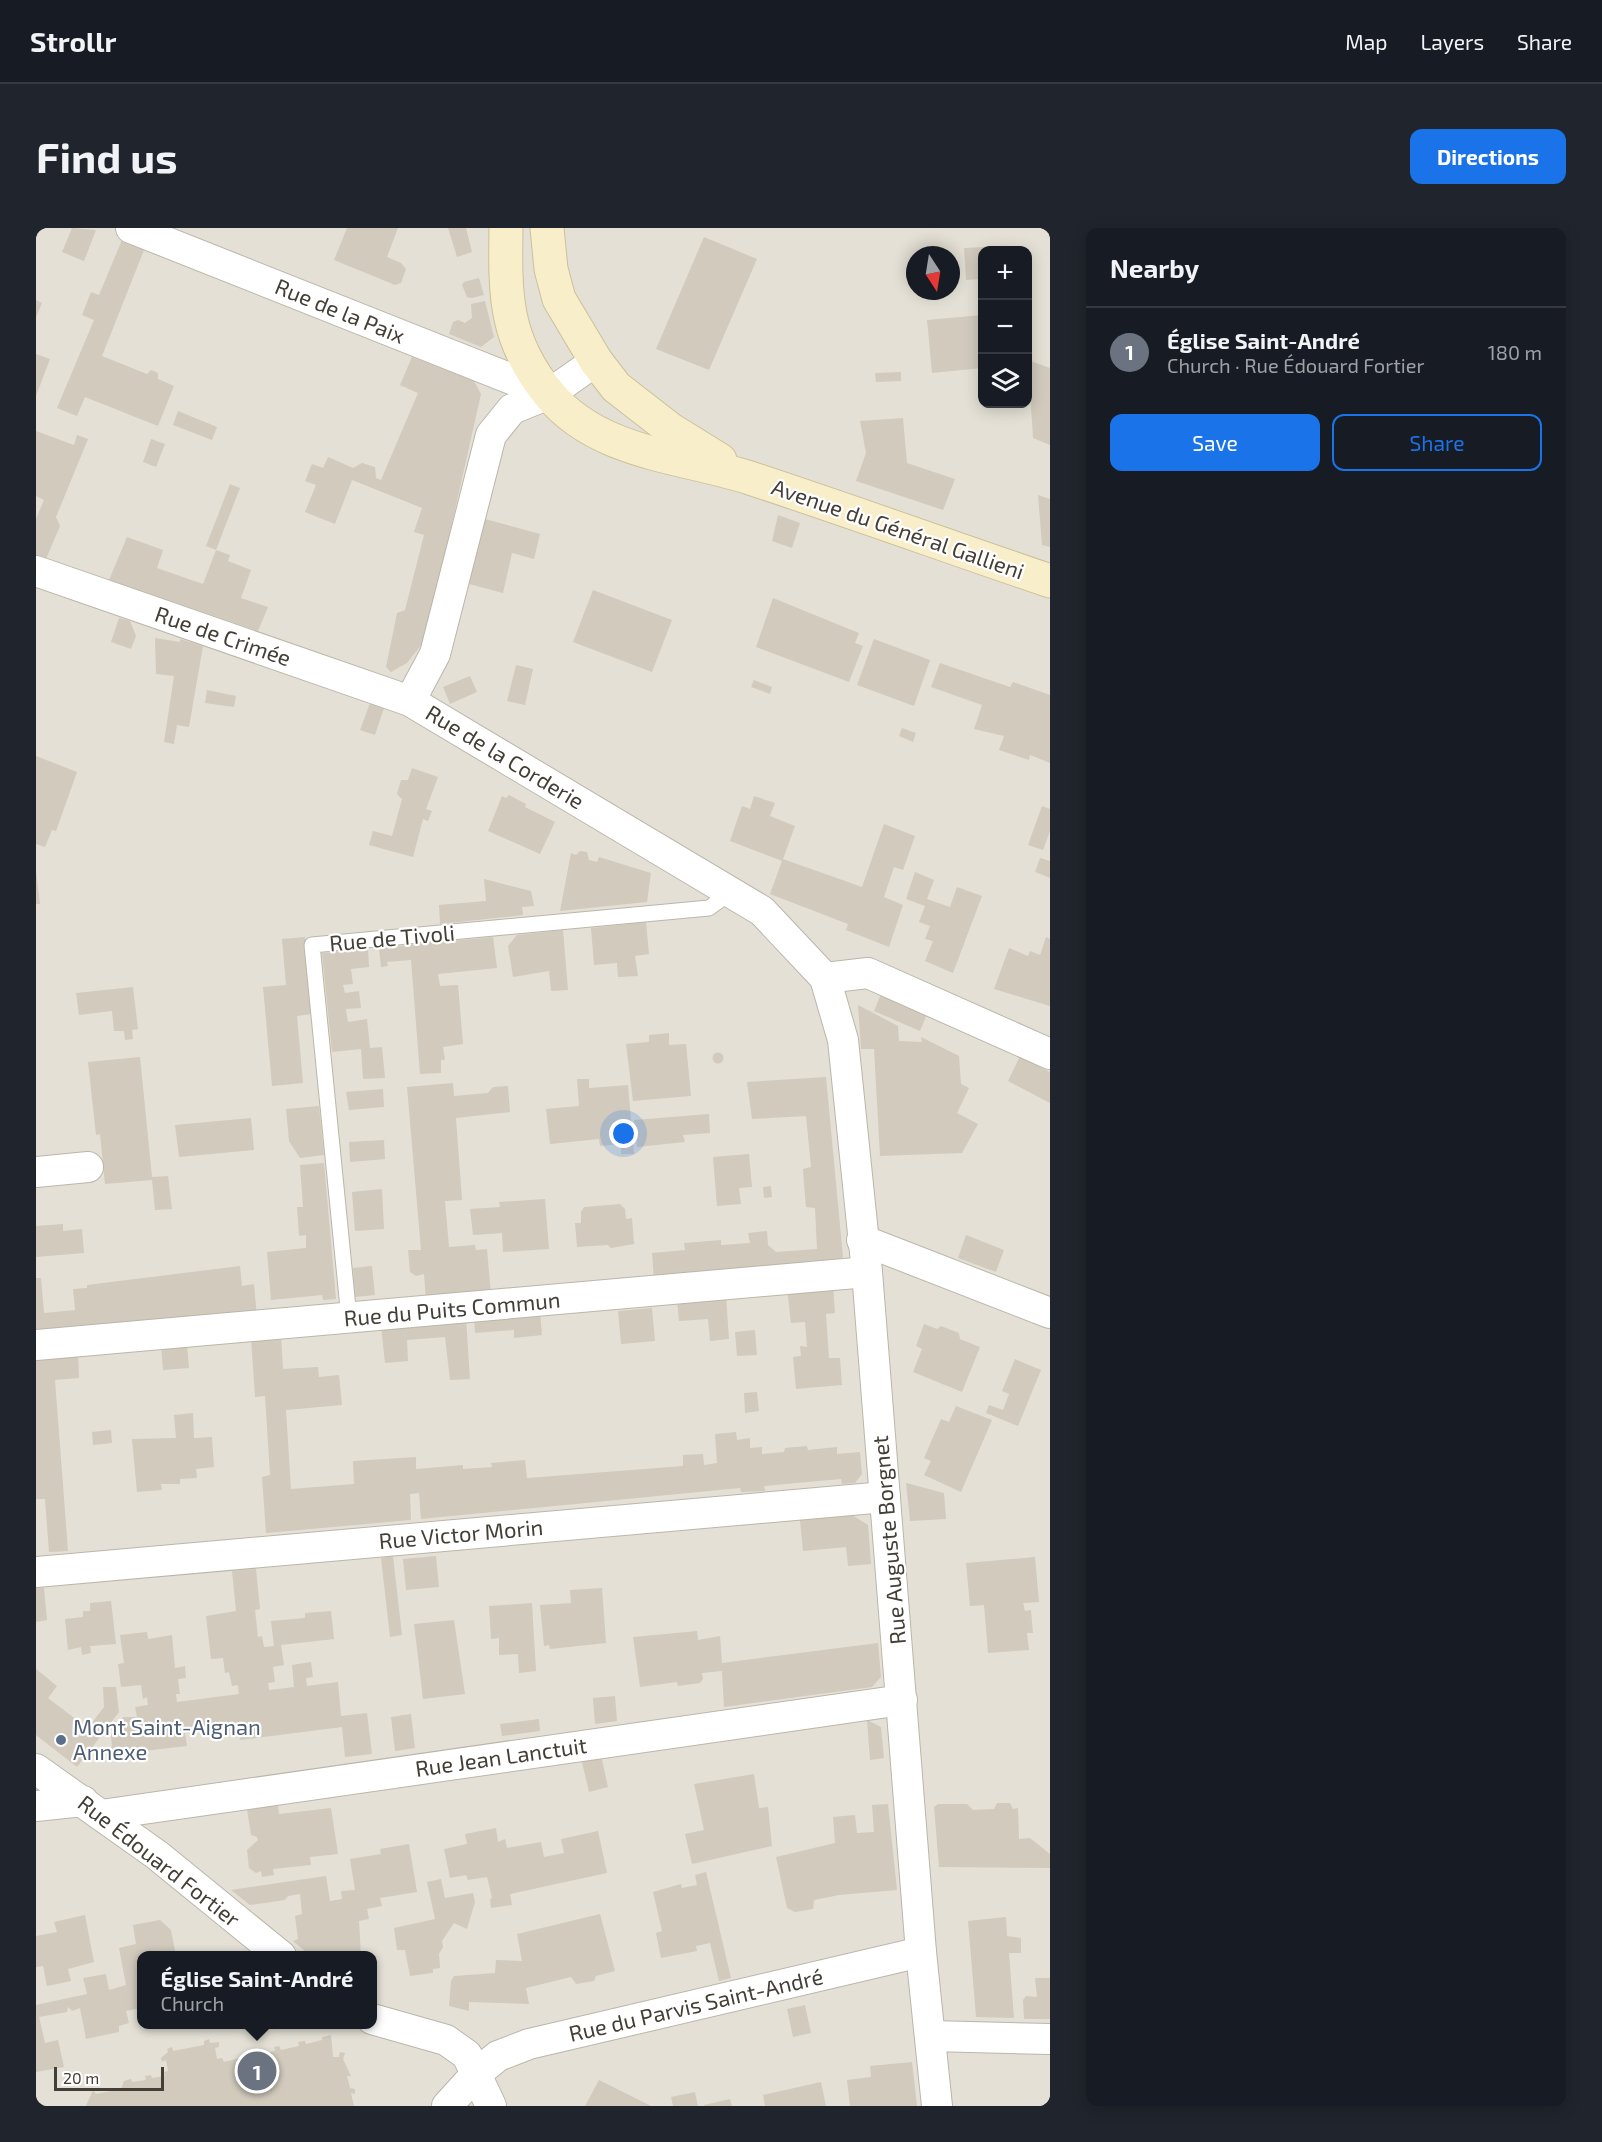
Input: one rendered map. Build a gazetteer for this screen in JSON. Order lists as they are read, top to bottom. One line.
{"streets":{"street":["Rue de la Paix","Avenue du Général Gallieni","Rue de Crimée","Rue de la Corderie","Rue du Puits Commun","Rue Victor Morin","Rue Auguste Borgnet","Rue Jean Lanctuit","Rue Édouard Fortier","Rue du Parvis Saint-André"],"lane":["Rue de Tivoli"]},"crossings":[["Rue de la Paix","Rue de la Corderie"],["Rue de Crimée","Rue de la Corderie"],["Rue de la Corderie","Rue de Tivoli"],["Rue de la Corderie","Rue Auguste Borgnet"],["Rue de Tivoli","Rue du Puits Commun"],["Rue du Puits Commun","Rue Auguste Borgnet"],["Rue Victor Morin","Rue Auguste Borgnet"],["Rue Auguste Borgnet","Rue Jean Lanctuit"],["Rue Auguste Borgnet","Rue du Parvis Saint-André"],["Rue Jean Lanctuit","Rue Édouard Fortier"]],"places":["Mont Saint-Aignan Annexe"],"scale_bar":"20 m","north":"bottom","page":{"header":"Strollr","nav":["Map","Layers","Share"],"buttons":["Directions",["Save","Share"]],"title":"Find us","heading":"Nearby","map_buttons":["+","−"],"list":[{"mark":"1","name":"Église Saint-André","note":"Church · Rue Édouard Fortier","value":"180 m"}],"popup":["Église Saint-André","Church"],"pins":"1","scale":"20 m"}}
